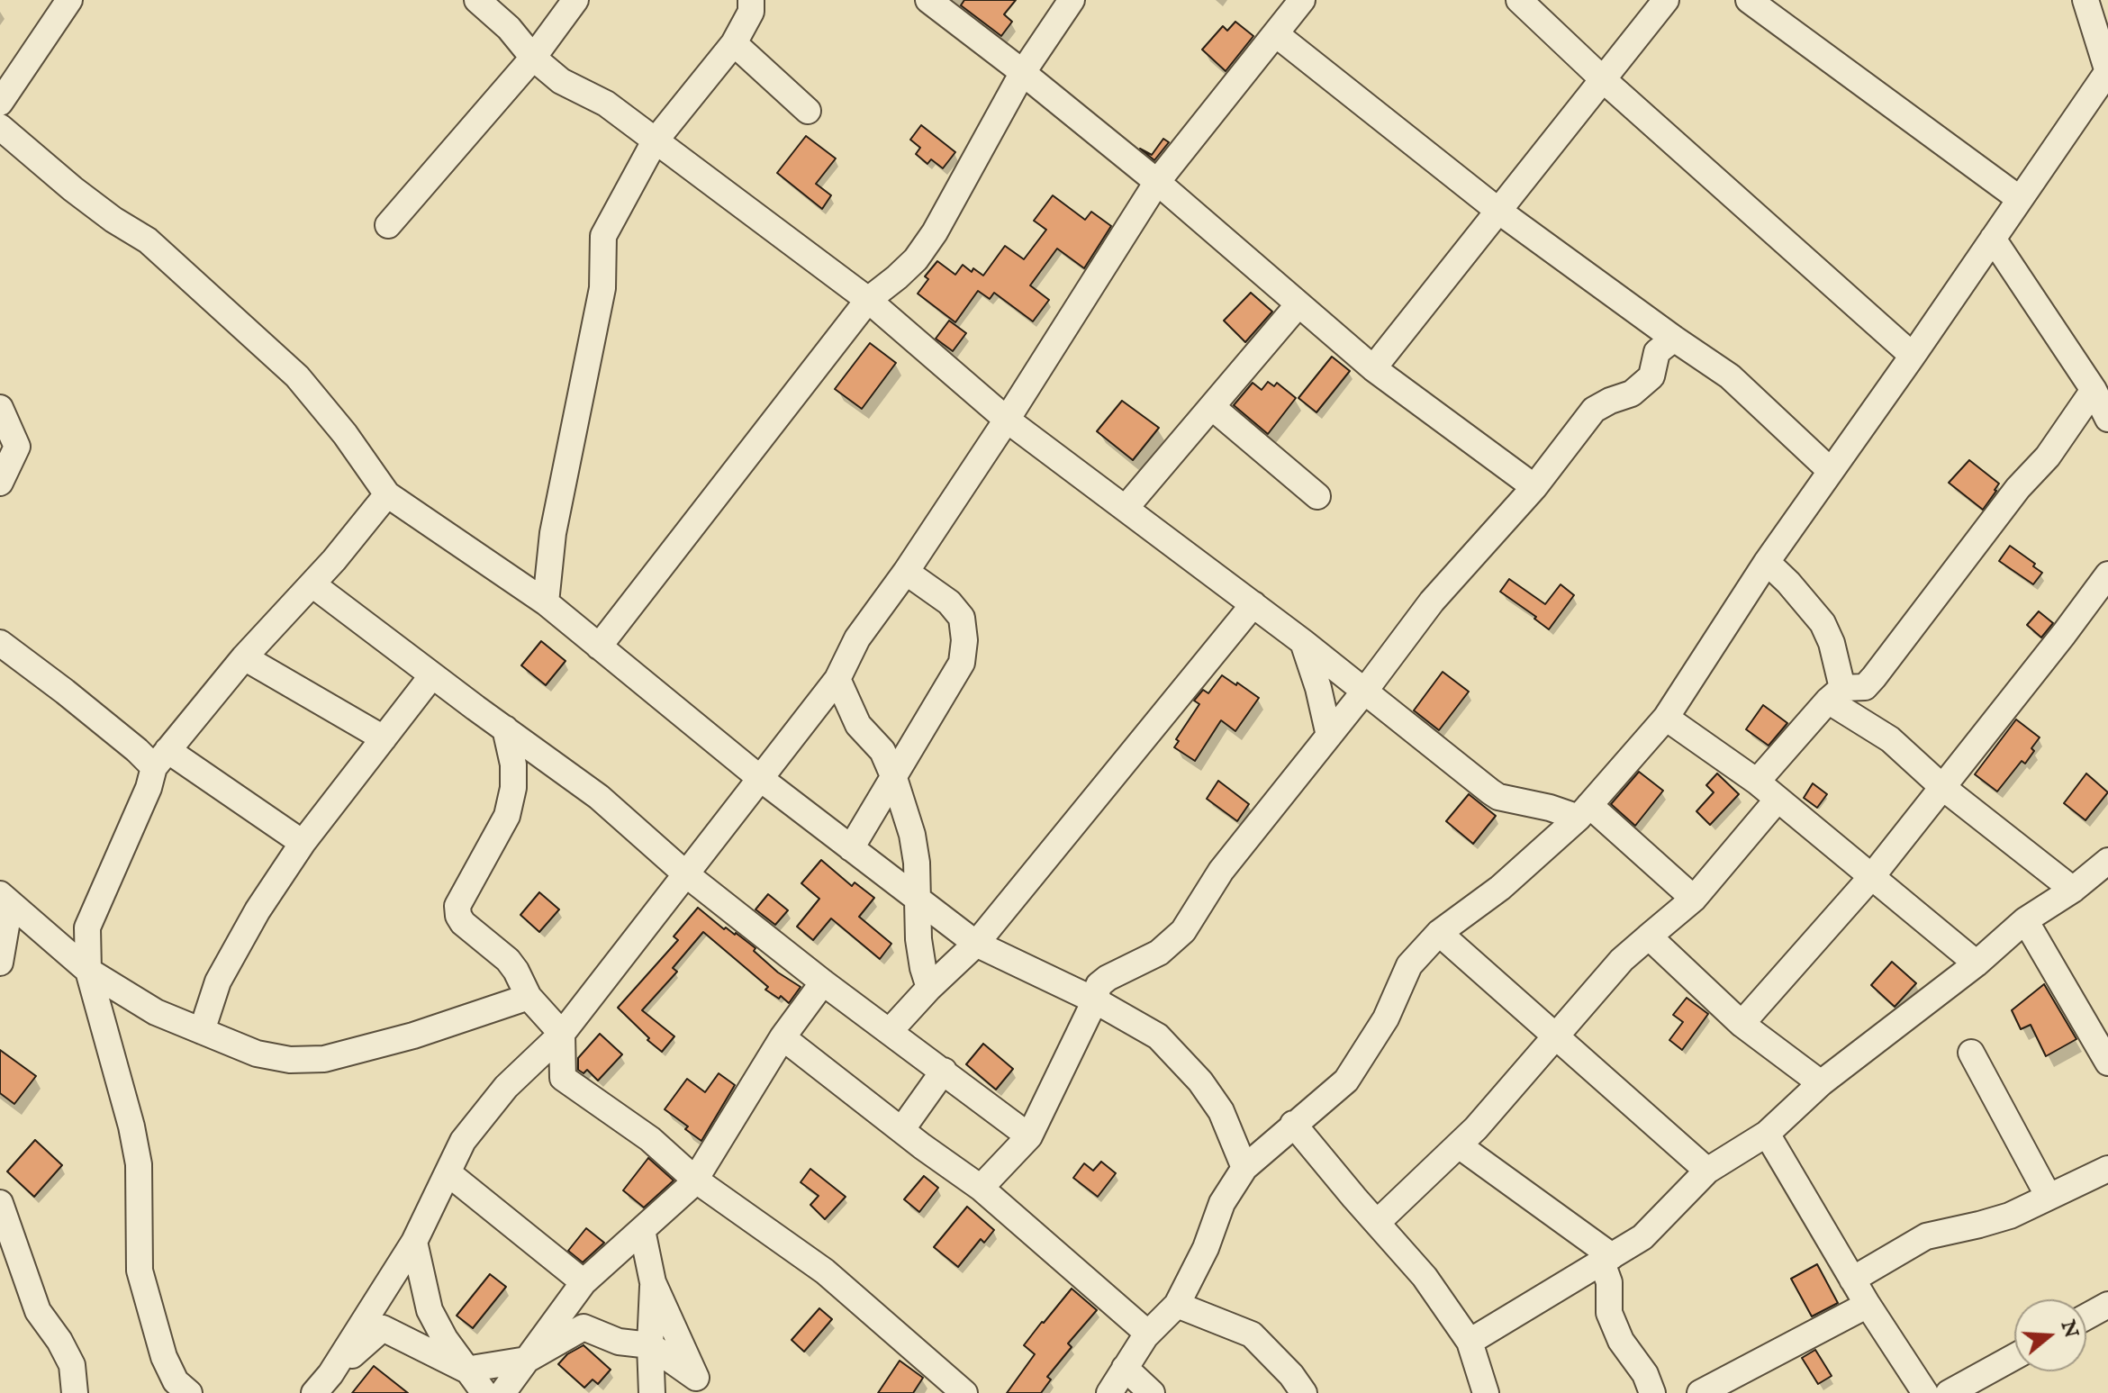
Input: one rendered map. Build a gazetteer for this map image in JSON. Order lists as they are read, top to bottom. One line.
{"north":"right"}
